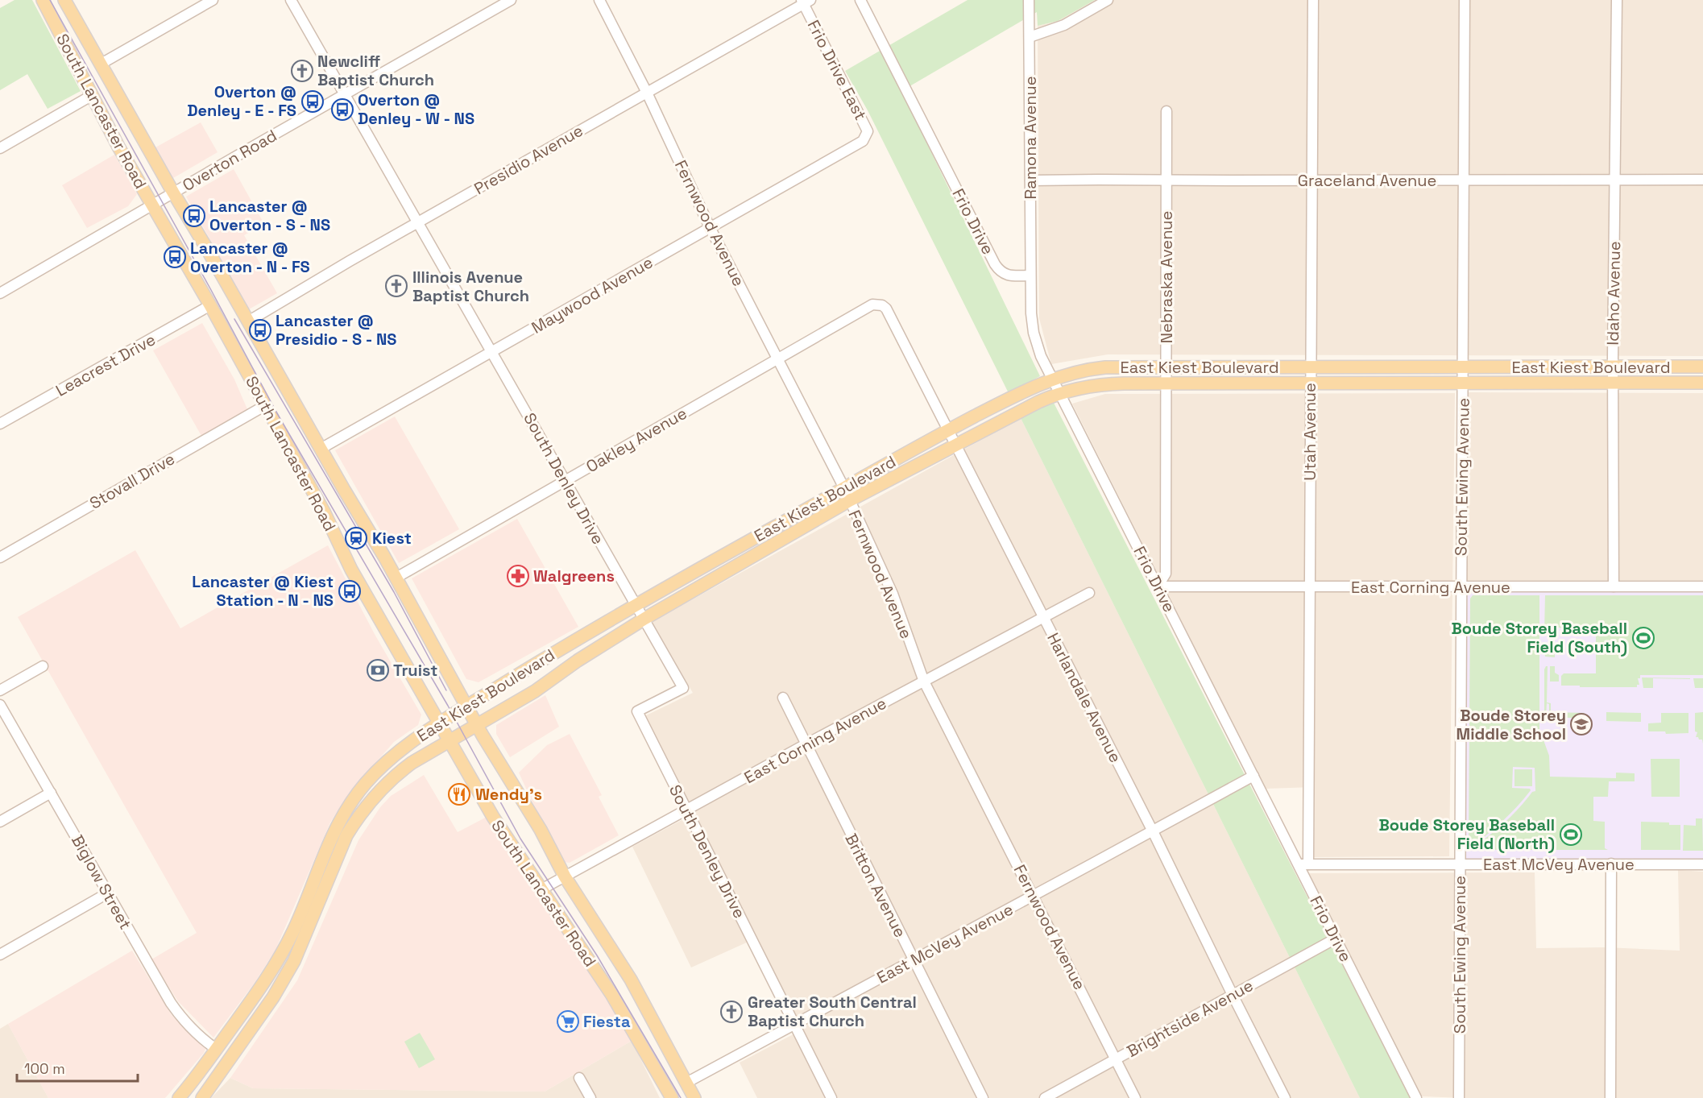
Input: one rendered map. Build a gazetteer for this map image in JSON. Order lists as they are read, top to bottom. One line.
{"streets":{"main road":["South Lancaster Road","East Kiest Boulevard"],"street":["Frio Drive East","Ramona Avenue","Presidio Avenue","Overton Road","Graceland Avenue","Frio Drive","Fernwood Avenue","Nebraska Avenue","Idaho Avenue","Maywood Avenue","Leacrest Drive","Utah Avenue","Oakley Avenue","South Ewing Avenue","South Denley Drive","Stovall Drive","East Corning Avenue","Harlandale Avenue","East McVey Avenue","Biglow Street","Britton Avenue","Brightside Avenue"]},"crossings":[["Frio Drive East","Presidio Avenue"],["Frio Drive East","Maywood Avenue"],["South Lancaster Road","Presidio Avenue"],["South Lancaster Road","Overton Road"],["South Lancaster Road","Maywood Avenue"],["South Lancaster Road","Leacrest Drive"],["South Lancaster Road","East Kiest Boulevard"],["South Lancaster Road","Oakley Avenue"],["South Lancaster Road","Stovall Drive"],["South Lancaster Road","East Corning Avenue"],["South Lancaster Road","East McVey Avenue"],["Ramona Avenue","Graceland Avenue"],["Ramona Avenue","Frio Drive"],["Presidio Avenue","Fernwood Avenue"],["Presidio Avenue","South Denley Drive"],["Overton Road","South Denley Drive"],["Graceland Avenue","Nebraska Avenue"],["Graceland Avenue","Idaho Avenue"],["Graceland Avenue","Utah Avenue"],["Graceland Avenue","South Ewing Avenue"],["Frio Drive","Nebraska Avenue"],["Frio Drive","East Kiest Boulevard"],["Frio Drive","Utah Avenue"],["Frio Drive","East Corning Avenue"],["Frio Drive","East McVey Avenue"],["Frio Drive","Brightside Avenue"],["Fernwood Avenue","Maywood Avenue"],["Fernwood Avenue","East Kiest Boulevard"],["Fernwood Avenue","Oakley Avenue"],["Fernwood Avenue","East Corning Avenue"],["Fernwood Avenue","East McVey Avenue"],["Fernwood Avenue","Brightside Avenue"],["Nebraska Avenue","East Kiest Boulevard"],["Nebraska Avenue","East Corning Avenue"],["Idaho Avenue","East Kiest Boulevard"],["Idaho Avenue","East Corning Avenue"],["Maywood Avenue","South Denley Drive"],["East Kiest Boulevard","Utah Avenue"],["East Kiest Boulevard","South Ewing Avenue"],["East Kiest Boulevard","South Denley Drive"],["East Kiest Boulevard","Harlandale Avenue"],["East Kiest Boulevard","Biglow Street"],["Utah Avenue","East Corning Avenue"],["Utah Avenue","East McVey Avenue"],["Oakley Avenue","South Denley Drive"],["Oakley Avenue","Harlandale Avenue"],["South Ewing Avenue","East Corning Avenue"],["South Ewing Avenue","East McVey Avenue"],["South Denley Drive","East Corning Avenue"],["South Denley Drive","East McVey Avenue"],["East Corning Avenue","Harlandale Avenue"],["East Corning Avenue","Britton Avenue"],["Harlandale Avenue","East McVey Avenue"],["Harlandale Avenue","Brightside Avenue"],["East McVey Avenue","Britton Avenue"]],"places":{"church":["Newcliff Baptist Church","Illinois Avenue Baptist Church","Greater South Central Baptist Church"],"bus stop":["Overton @ Denley - E - FS","Overton @ Denley - W - NS","Lancaster @ Overton - S - NS","Lancaster @ Overton - N - FS","Lancaster @ Presidio - S - NS","Lancaster @ Kiest Station - N - NS"],"station":["Kiest"],"pharmacy":["Walgreens"],"sports":["Boude Storey Baseball Field (South)","Boude Storey Baseball Field (North)"],"bank":["Truist"],"school or university":["Boude Storey Middle School"],"restaurant":["Wendy's"],"supermarket":["Fiesta"]},"scale_bar":"100 m"}
